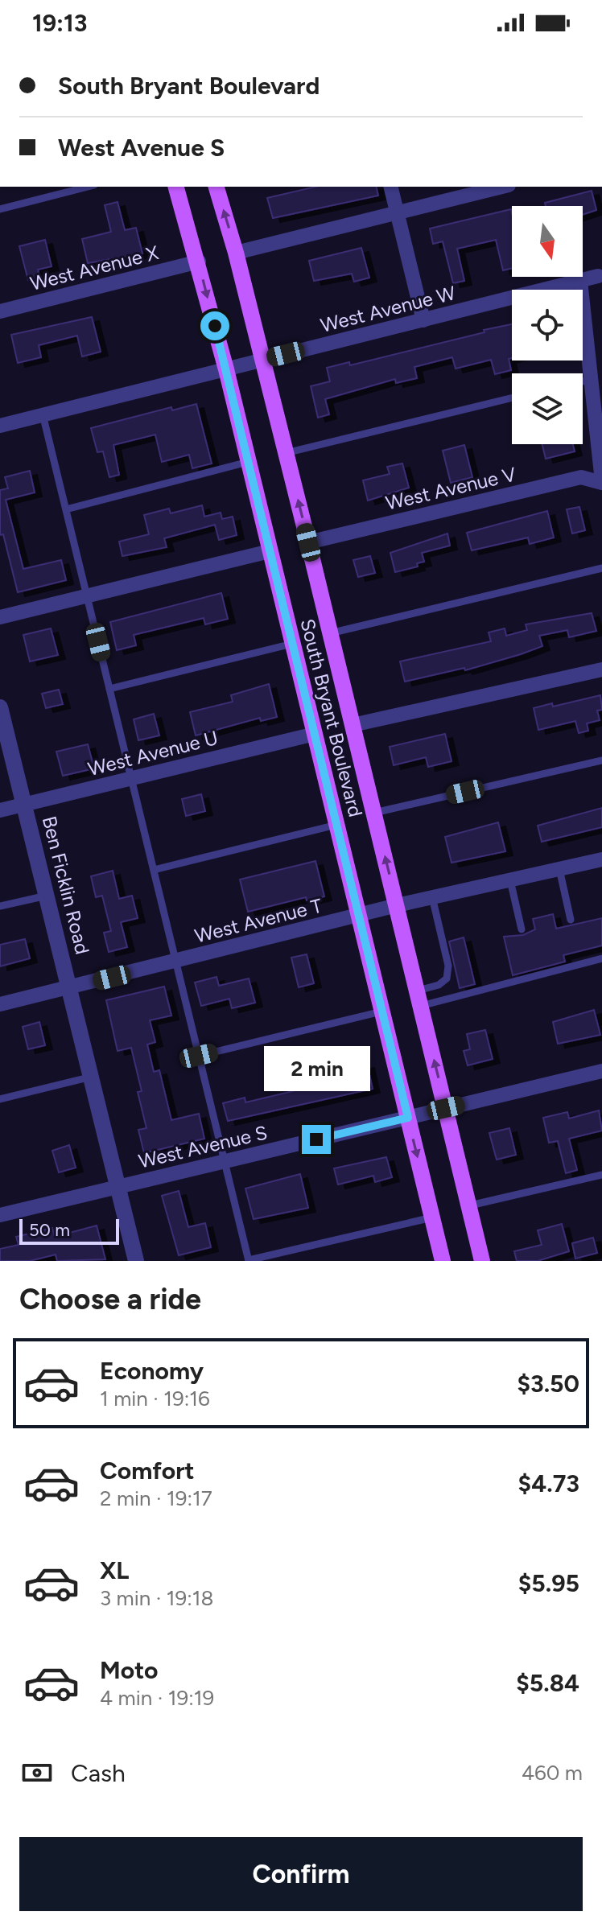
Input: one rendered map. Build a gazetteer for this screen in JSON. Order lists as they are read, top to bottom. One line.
{"streets":{"main road":["South Bryant Boulevard"],"street":["West Avenue X","West Avenue W","West Avenue V","West Avenue U","Ben Ficklin Road","West Avenue T","West Avenue S"]},"crossings":[["West Avenue X","South Bryant Boulevard"],["West Avenue W","South Bryant Boulevard"],["West Avenue V","South Bryant Boulevard"],["South Bryant Boulevard","West Avenue U"],["South Bryant Boulevard","West Avenue T"],["South Bryant Boulevard","West Avenue S"],["West Avenue U","Ben Ficklin Road"],["Ben Ficklin Road","West Avenue T"],["Ben Ficklin Road","West Avenue S"]],"scale_bar":"50 m","north":"bottom","page":{"status":"19:13","banner":["South Bryant Boulevard","West Avenue S"],"bubble":"2 min","scale":"50 m","heading":"Choose a ride","list":[{"name":"Economy","note":"1 min · 19:16","value":"$3.50"},{"name":"Comfort","note":"2 min · 19:17","value":"$4.73"},{"name":"XL","note":"3 min · 19:18","value":"$5.95"},{"name":"Moto","note":"4 min · 19:19","value":"$5.84"}],"pay":["Cash","460 m"],"buttons":"Confirm"}}
